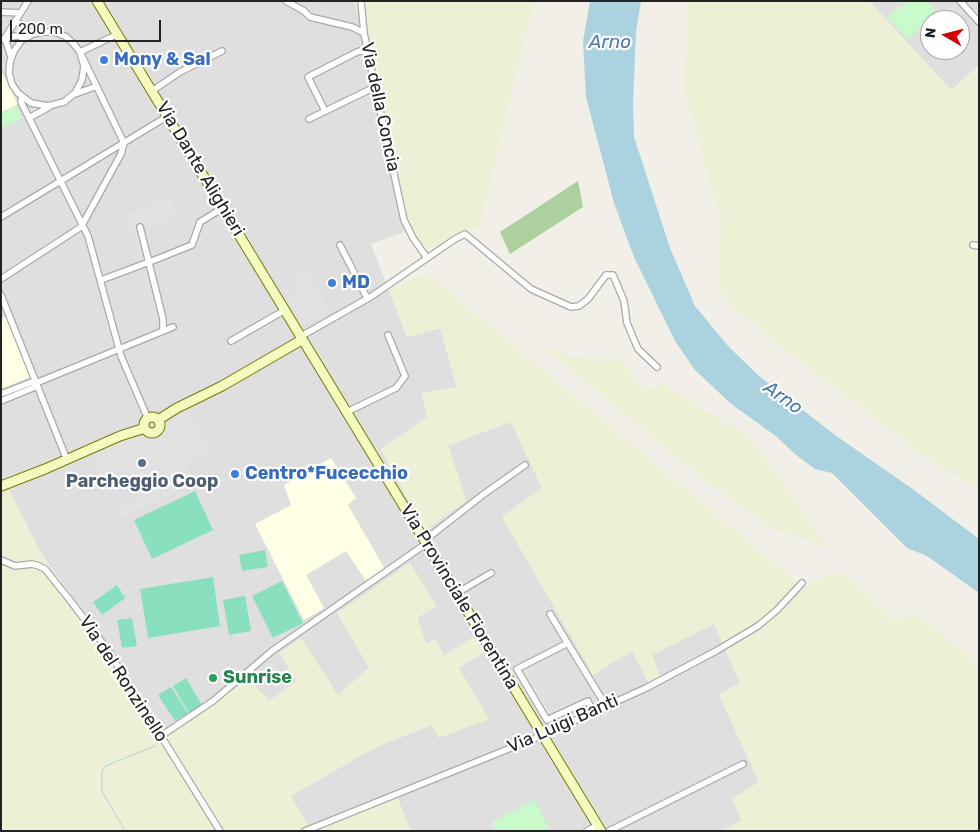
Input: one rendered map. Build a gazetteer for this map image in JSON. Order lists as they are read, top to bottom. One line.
{"streets":{"main road":["Via Dante Alighieri","Via Provinciale Fiorentina"],"street":["Via della Concia","Via del Ronzinello","Via Luigi Banti"]},"crossings":[["Via Dante Alighieri","Via Provinciale Fiorentina"],["Via Provinciale Fiorentina","Via Luigi Banti"]],"water":["Arno"],"places":["Mony & Sal","MD","Parcheggio Coop","Centro*Fucecchio","Sunrise"],"scale_bar":"200 m","north":"left"}
